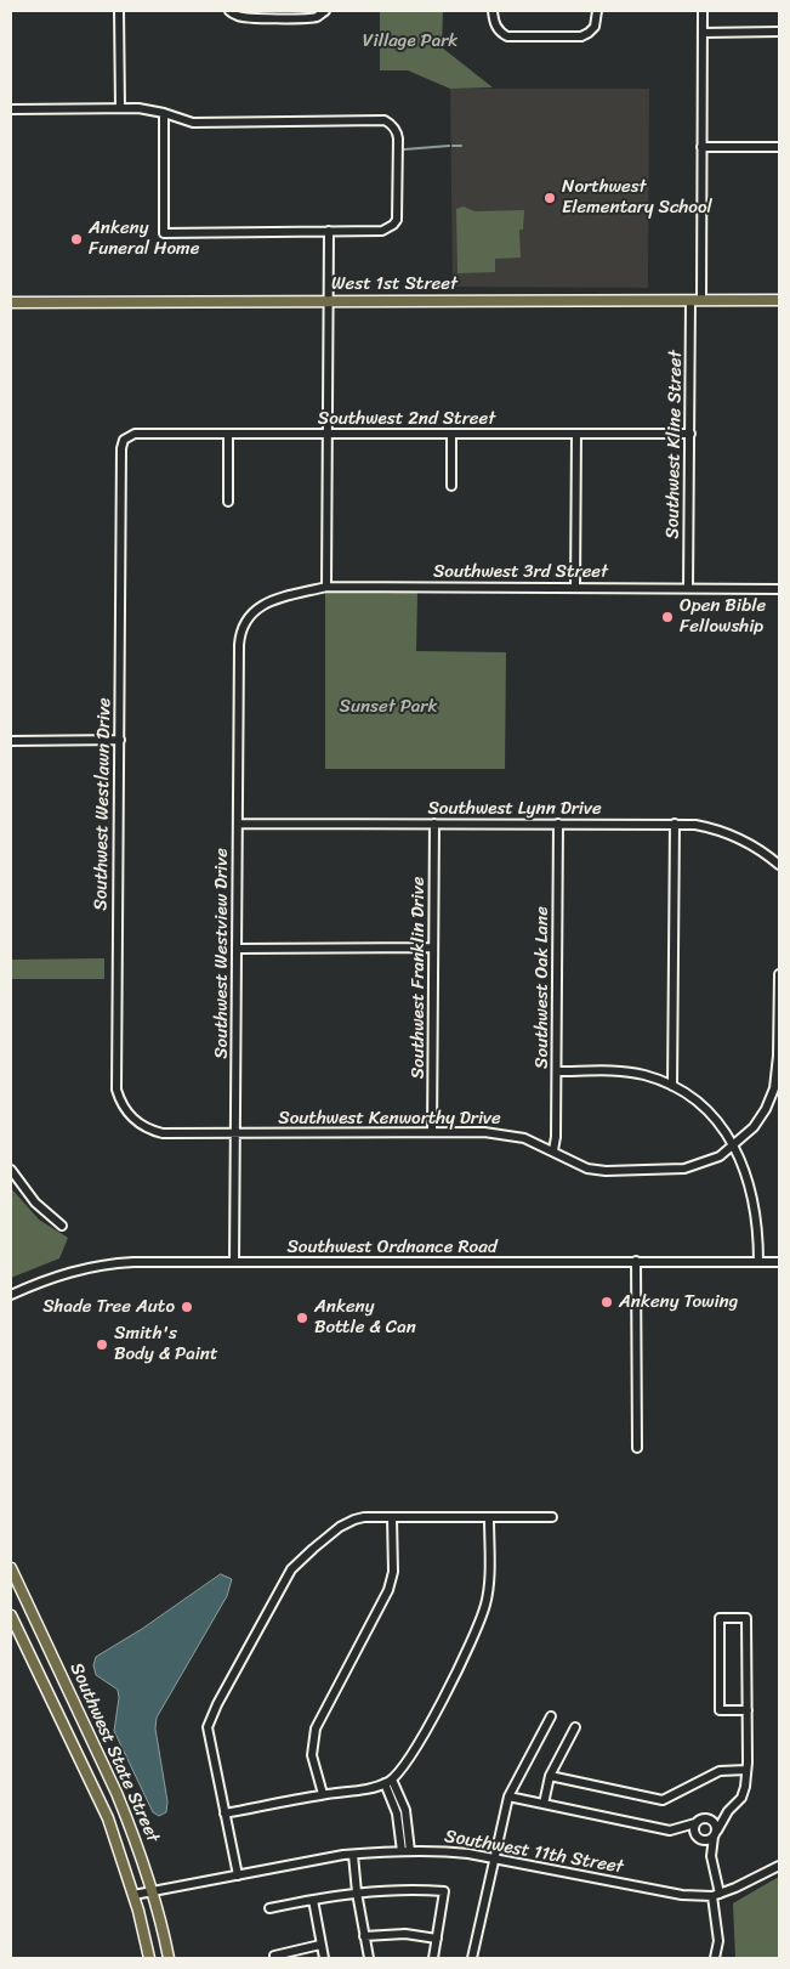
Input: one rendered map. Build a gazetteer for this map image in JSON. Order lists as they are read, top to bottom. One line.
{"streets":{"main road":["West 1st Street","Southwest State Street"],"street":["Southwest 2nd Street","Southwest Kline Street","Southwest 3rd Street","Southwest Westlawn Drive","Southwest Lynn Drive","Southwest Westview Drive","Southwest Franklin Drive","Southwest Oak Lane","Southwest Kenworthy Drive","Southwest Ordnance Road","Southwest 11th Street"]},"crossings":[["West 1st Street","Southwest Kline Street"],["Southwest 2nd Street","Southwest Kline Street"],["Southwest 2nd Street","Southwest Westlawn Drive"],["Southwest Kline Street","Southwest 3rd Street"],["Southwest 3rd Street","Southwest Westview Drive"],["Southwest Westlawn Drive","Southwest Kenworthy Drive"],["Southwest Lynn Drive","Southwest Westview Drive"],["Southwest Lynn Drive","Southwest Franklin Drive"],["Southwest Lynn Drive","Southwest Oak Lane"],["Southwest Westview Drive","Southwest Kenworthy Drive"],["Southwest Westview Drive","Southwest Ordnance Road"],["Southwest Franklin Drive","Southwest Kenworthy Drive"],["Southwest Oak Lane","Southwest Kenworthy Drive"],["Southwest State Street","Southwest 11th Street"]],"parks":["Village Park","Sunset Park"],"places":["Northwest Elementary School","Ankeny Funeral Home","Open Bible Fellowship","Ankeny Towing","Shade Tree Auto","Ankeny Bottle & Can","Smith's Body & Paint"]}
